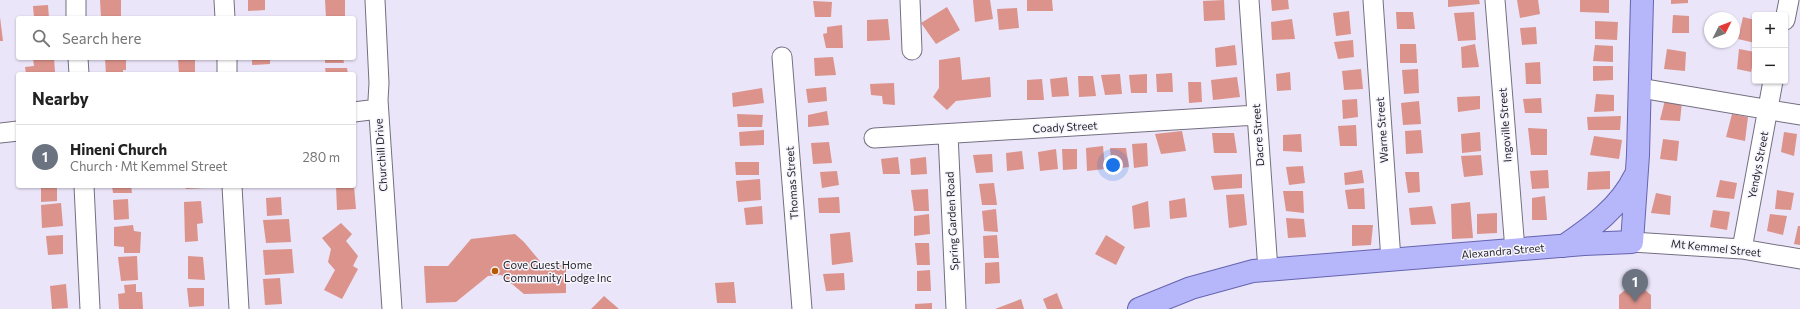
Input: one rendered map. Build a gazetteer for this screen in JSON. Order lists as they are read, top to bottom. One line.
{"streets":{"main road":["Alexandra Street"],"street":["Ingoville Street","Coady Street","Warne Street","Dacre Street","Churchill Drive","Yendys Street","Thomas Street","Spring Garden Road","Mt Kemmel Street"]},"crossings":[["Ingoville Street","Alexandra Street"],["Coady Street","Dacre Street"],["Coady Street","Spring Garden Road"],["Warne Street","Alexandra Street"],["Dacre Street","Alexandra Street"],["Yendys Street","Mt Kemmel Street"],["Mt Kemmel Street","Alexandra Street"]],"places":["Cove Guest Home Community Lodge Inc"],"north":"top right","page":{"map_buttons":["+","−"],"search":"Search here","heading":"Nearby","list":[{"mark":"1","name":"Hineni Church","note":"Church · Mt Kemmel Street","value":"280 m"}],"pins":"1"}}
